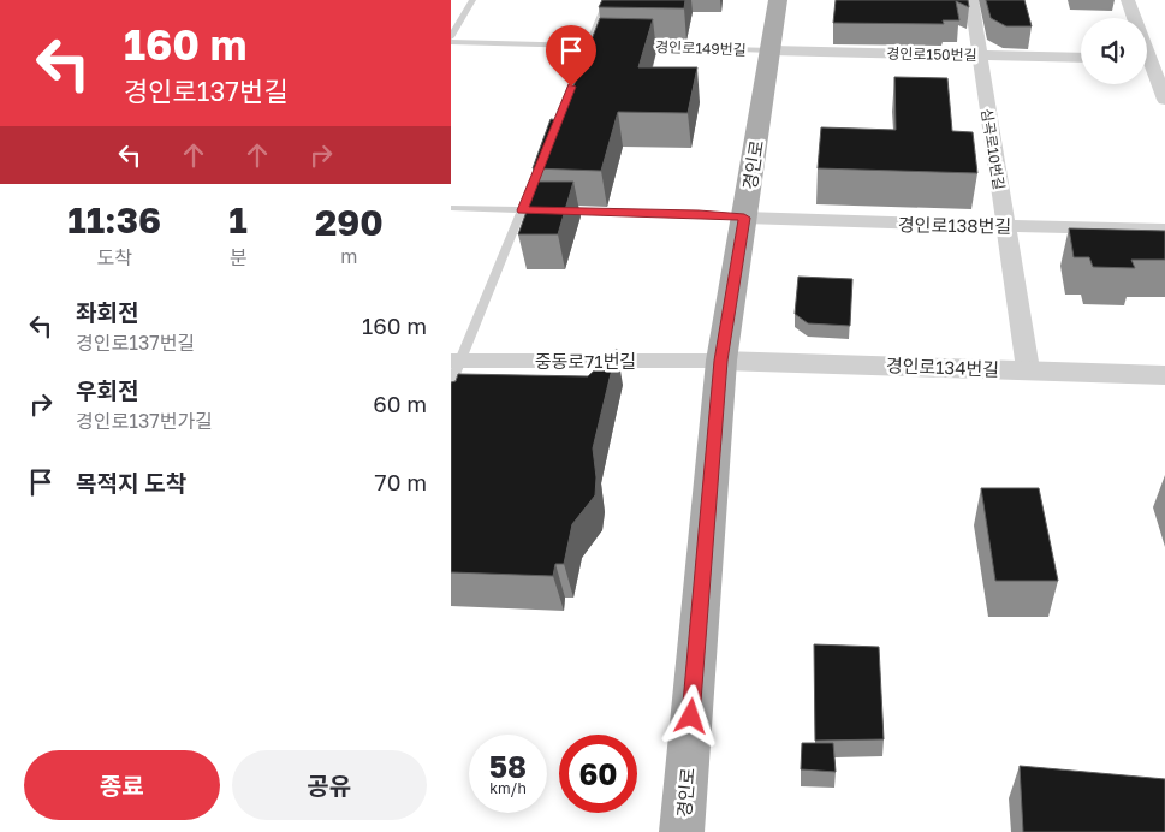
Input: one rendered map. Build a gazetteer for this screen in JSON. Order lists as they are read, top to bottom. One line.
{"streets":{"main road":["경인로"],"street":["경인로150번길","심곡로10번길","경인로138번길","중동로71번길","경인로134번길"],"lane":["경인로149번길"]},"crossings":[["경인로149번길","경인로150번길"],["경인로149번길","경인로"],["경인로150번길","심곡로10번길"],["경인로150번길","경인로"],["심곡로10번길","경인로138번길"],["심곡로10번길","경인로134번길"],["경인로","경인로138번길"],["경인로","중동로71번길"],["경인로","경인로134번길"],["중동로71번길","경인로134번길"]],"page":{"turn":["160 m","경인로137번길"],"eta":["11:36","도착","1","분","290","m"],"list":[{"name":"좌회전","note":"경인로137번길","value":"160 m"},{"name":"우회전","note":"경인로137번가길","value":"60 m"},{"name":"목적지 도착","value":"70 m"}],"speed":"58 km/h","limit":"60","buttons":["종료","공유"]}}
